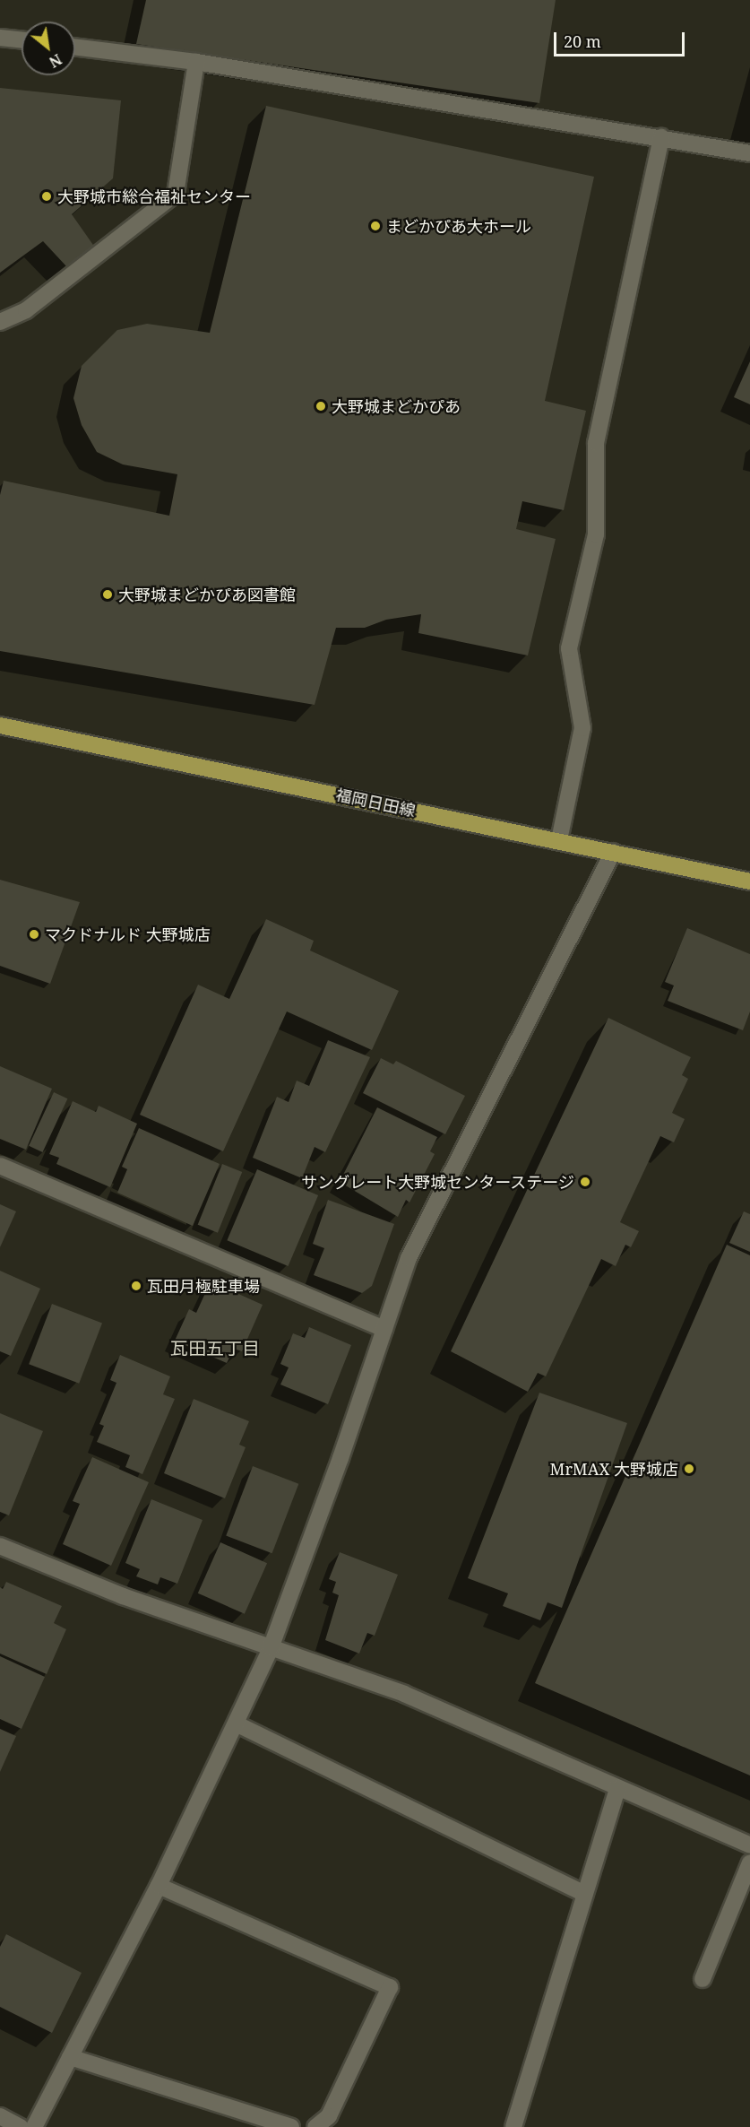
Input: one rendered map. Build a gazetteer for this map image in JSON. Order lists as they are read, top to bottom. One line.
{"streets":{"main road":["福岡日田線"]},"districts":["瓦田五丁目"],"places":["大野城市総合福祉センター","まどかぴあ大ホール","大野城まどかぴあ","大野城まどかぴあ図書館","マクドナルド 大野城店","サングレート大野城センターステージ","瓦田月極駐車場","MrMAX 大野城店"],"scale_bar":"20 m","north":"bottom right"}
